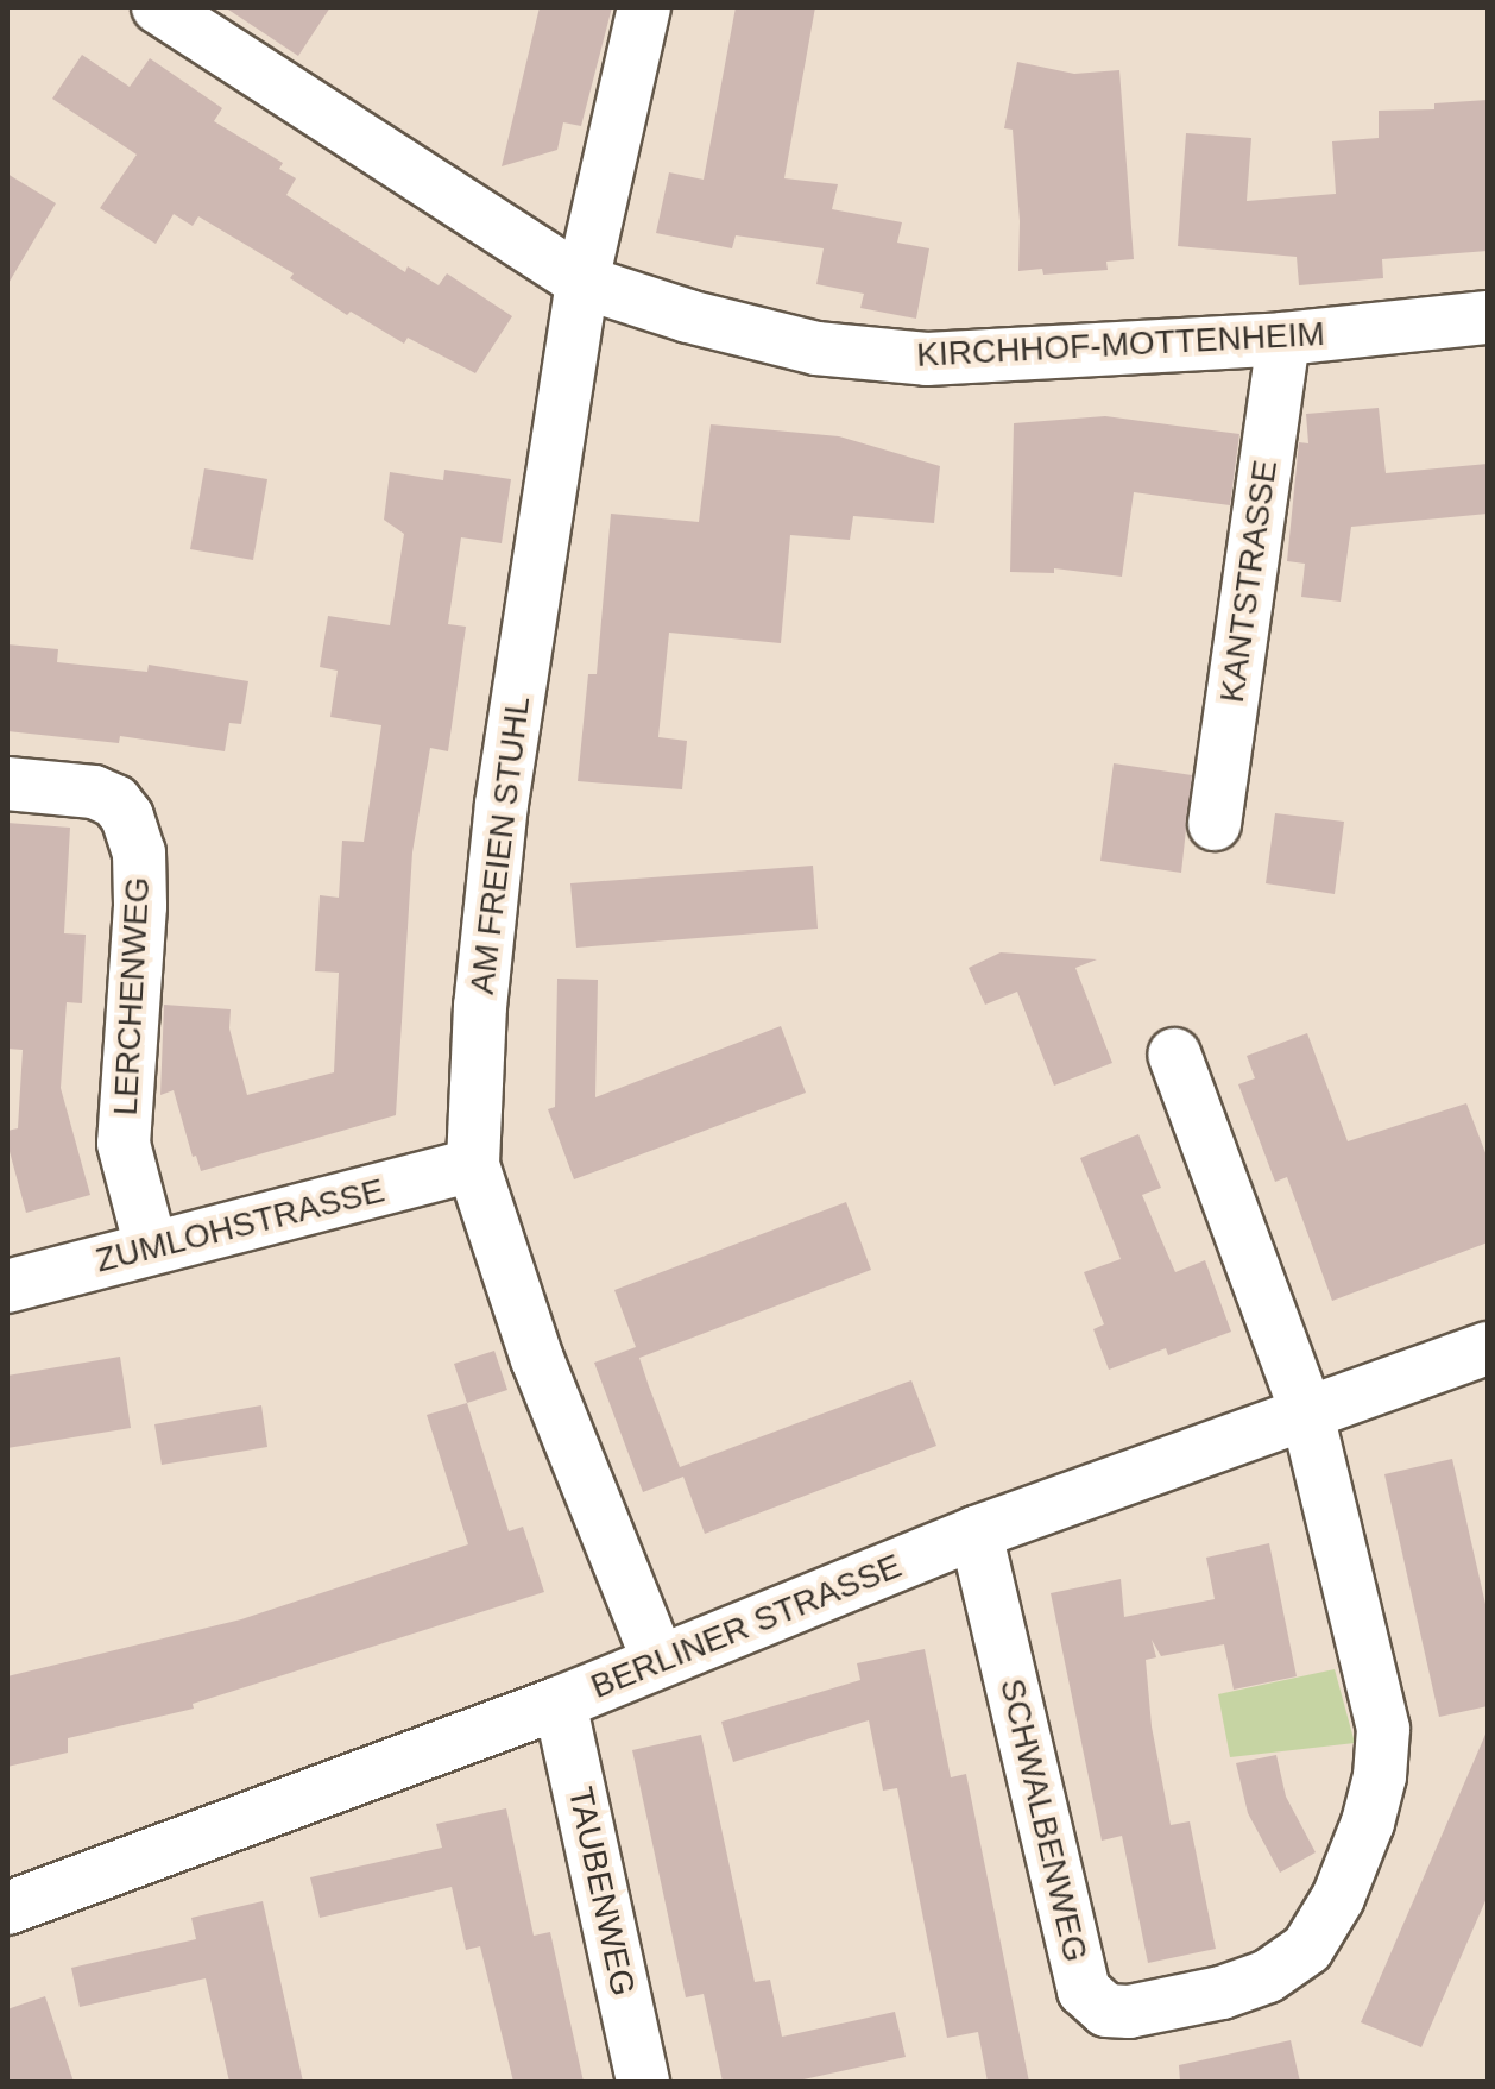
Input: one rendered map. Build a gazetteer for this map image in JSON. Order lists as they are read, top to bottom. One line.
{"streets":{"street":["KIRCHHOF-MOTTENHEIM","KANTSTRASSE","AM FREIEN STUHL","LERCHENWEG","ZUMLOHSTRASSE","BERLINER STRASSE","SCHWALBENWEG","TAUBENWEG"]},"crossings":[["KIRCHHOF-MOTTENHEIM","KANTSTRASSE"],["KIRCHHOF-MOTTENHEIM","AM FREIEN STUHL"],["AM FREIEN STUHL","ZUMLOHSTRASSE"],["AM FREIEN STUHL","BERLINER STRASSE"],["LERCHENWEG","ZUMLOHSTRASSE"],["BERLINER STRASSE","SCHWALBENWEG"],["BERLINER STRASSE","TAUBENWEG"]]}
